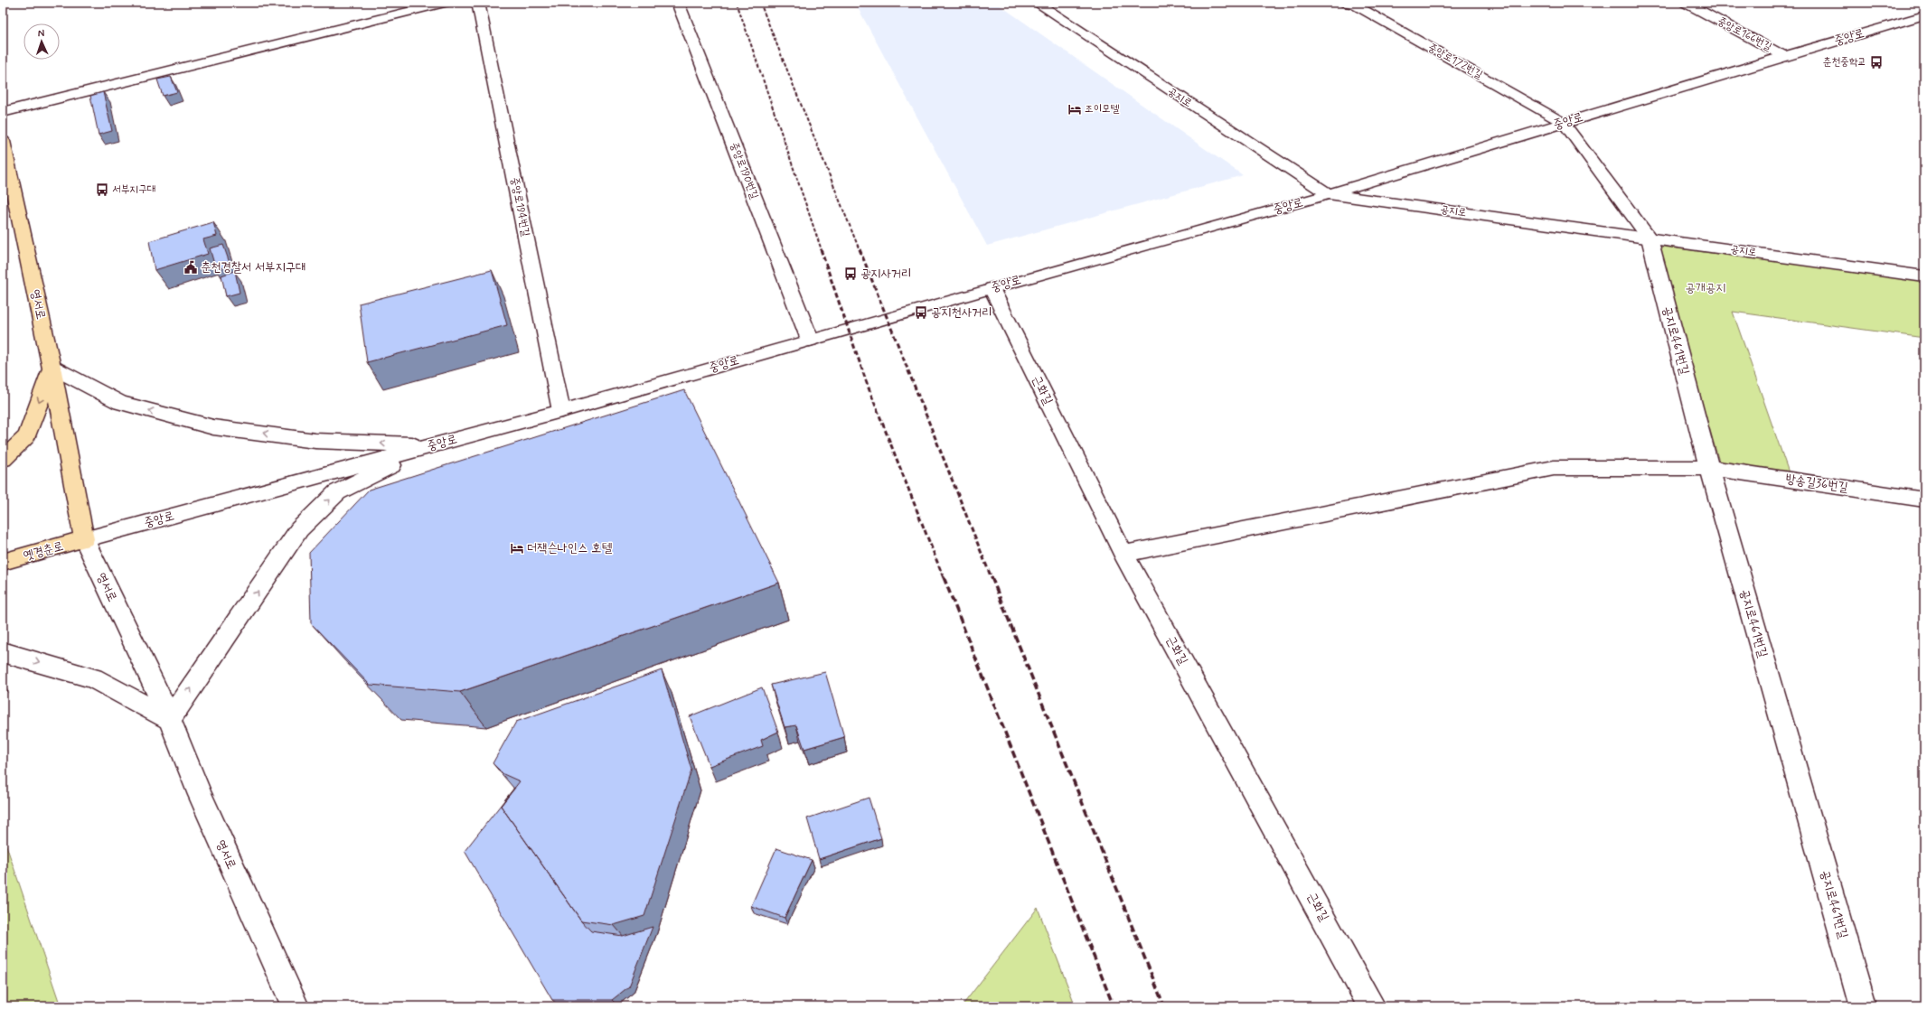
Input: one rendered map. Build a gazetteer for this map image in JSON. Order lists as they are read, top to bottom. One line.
{"streets":{"main road":["영서로","옛경춘로"],"street":["중앙로166번길","중앙로","중앙로172번길","공지로","중앙로190번길","중앙로194번길","공지로461번길","근화길","방송길36번길"]},"crossings":[["중앙로166번길","중앙로"],["중앙로","중앙로172번길"],["중앙로","공지로"],["중앙로","중앙로190번길"],["중앙로","중앙로194번길"],["중앙로","영서로"],["중앙로","근화길"],["중앙로","옛경춘로"],["공지로","공지로461번길"],["영서로","옛경춘로"],["공지로461번길","방송길36번길"],["근화길","방송길36번길"]],"parks":["공개공지"],"places":{"bus stop":["춘천중학교","서부지구대","공지사거리","공지천사거리"],"hotel":["조이모텔","더잭슨나인스 호텔"],"public building":["춘천경찰서 서부지구대"]},"north":"top"}
